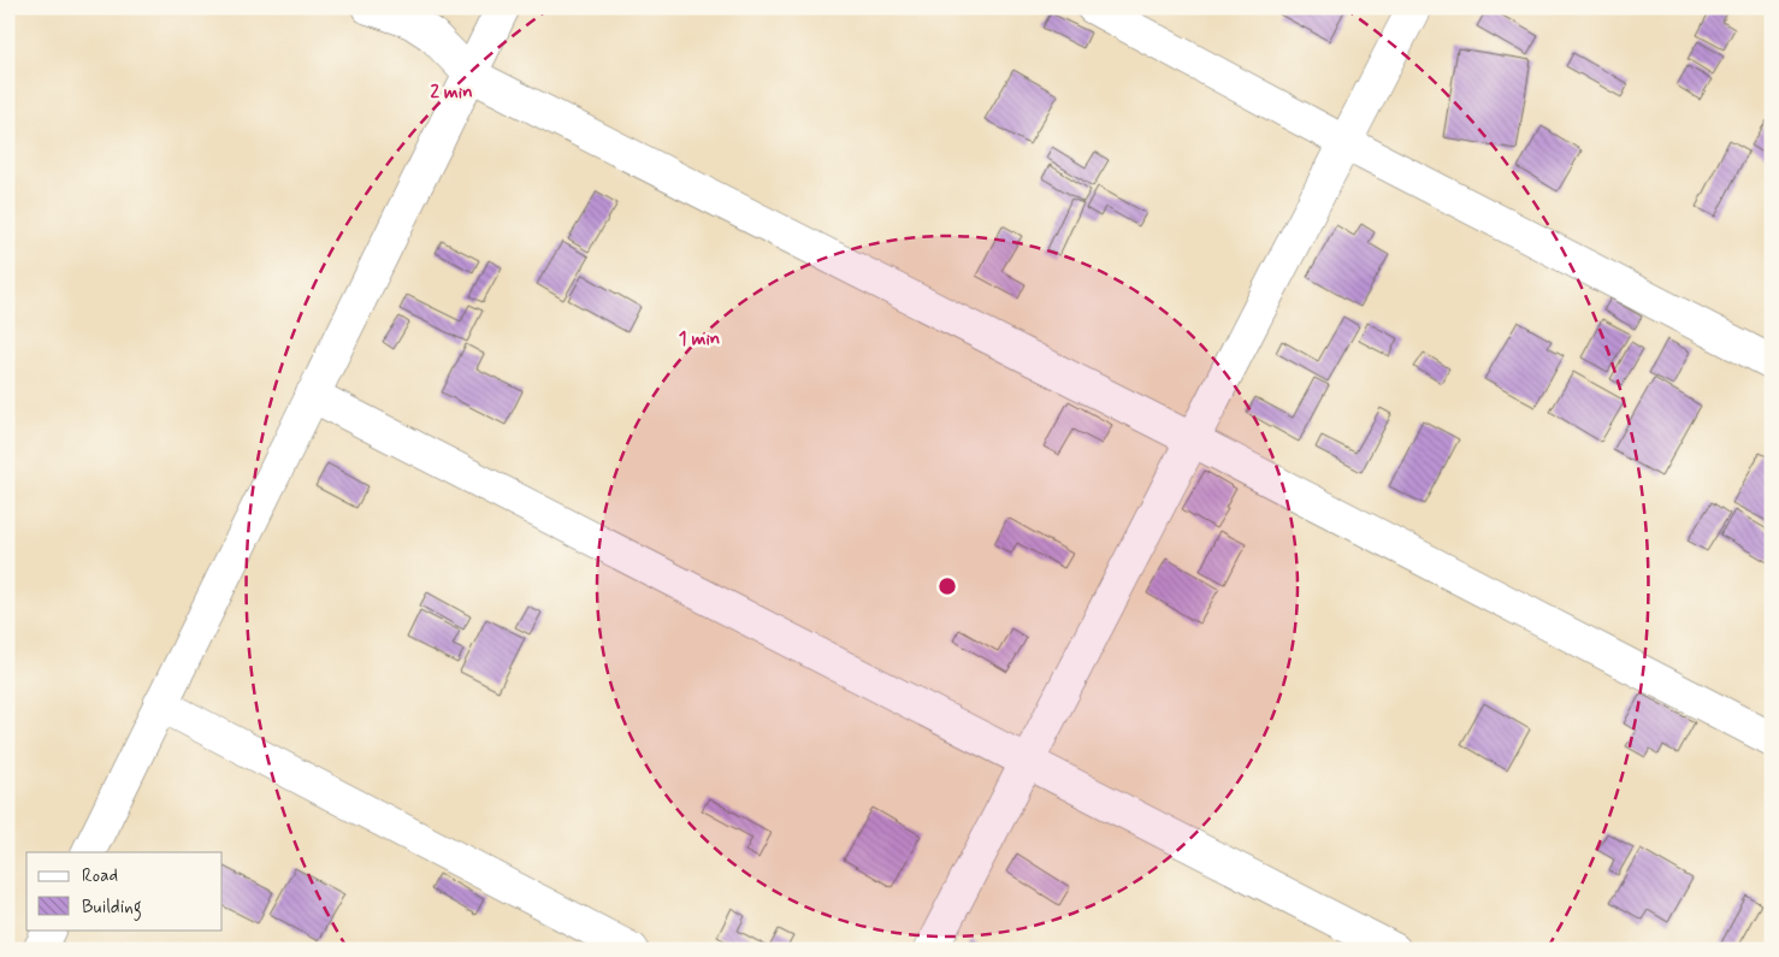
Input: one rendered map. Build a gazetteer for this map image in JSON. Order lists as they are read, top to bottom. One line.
{"legend":["Road","Building"],"rings":["2 min","1 min"]}
